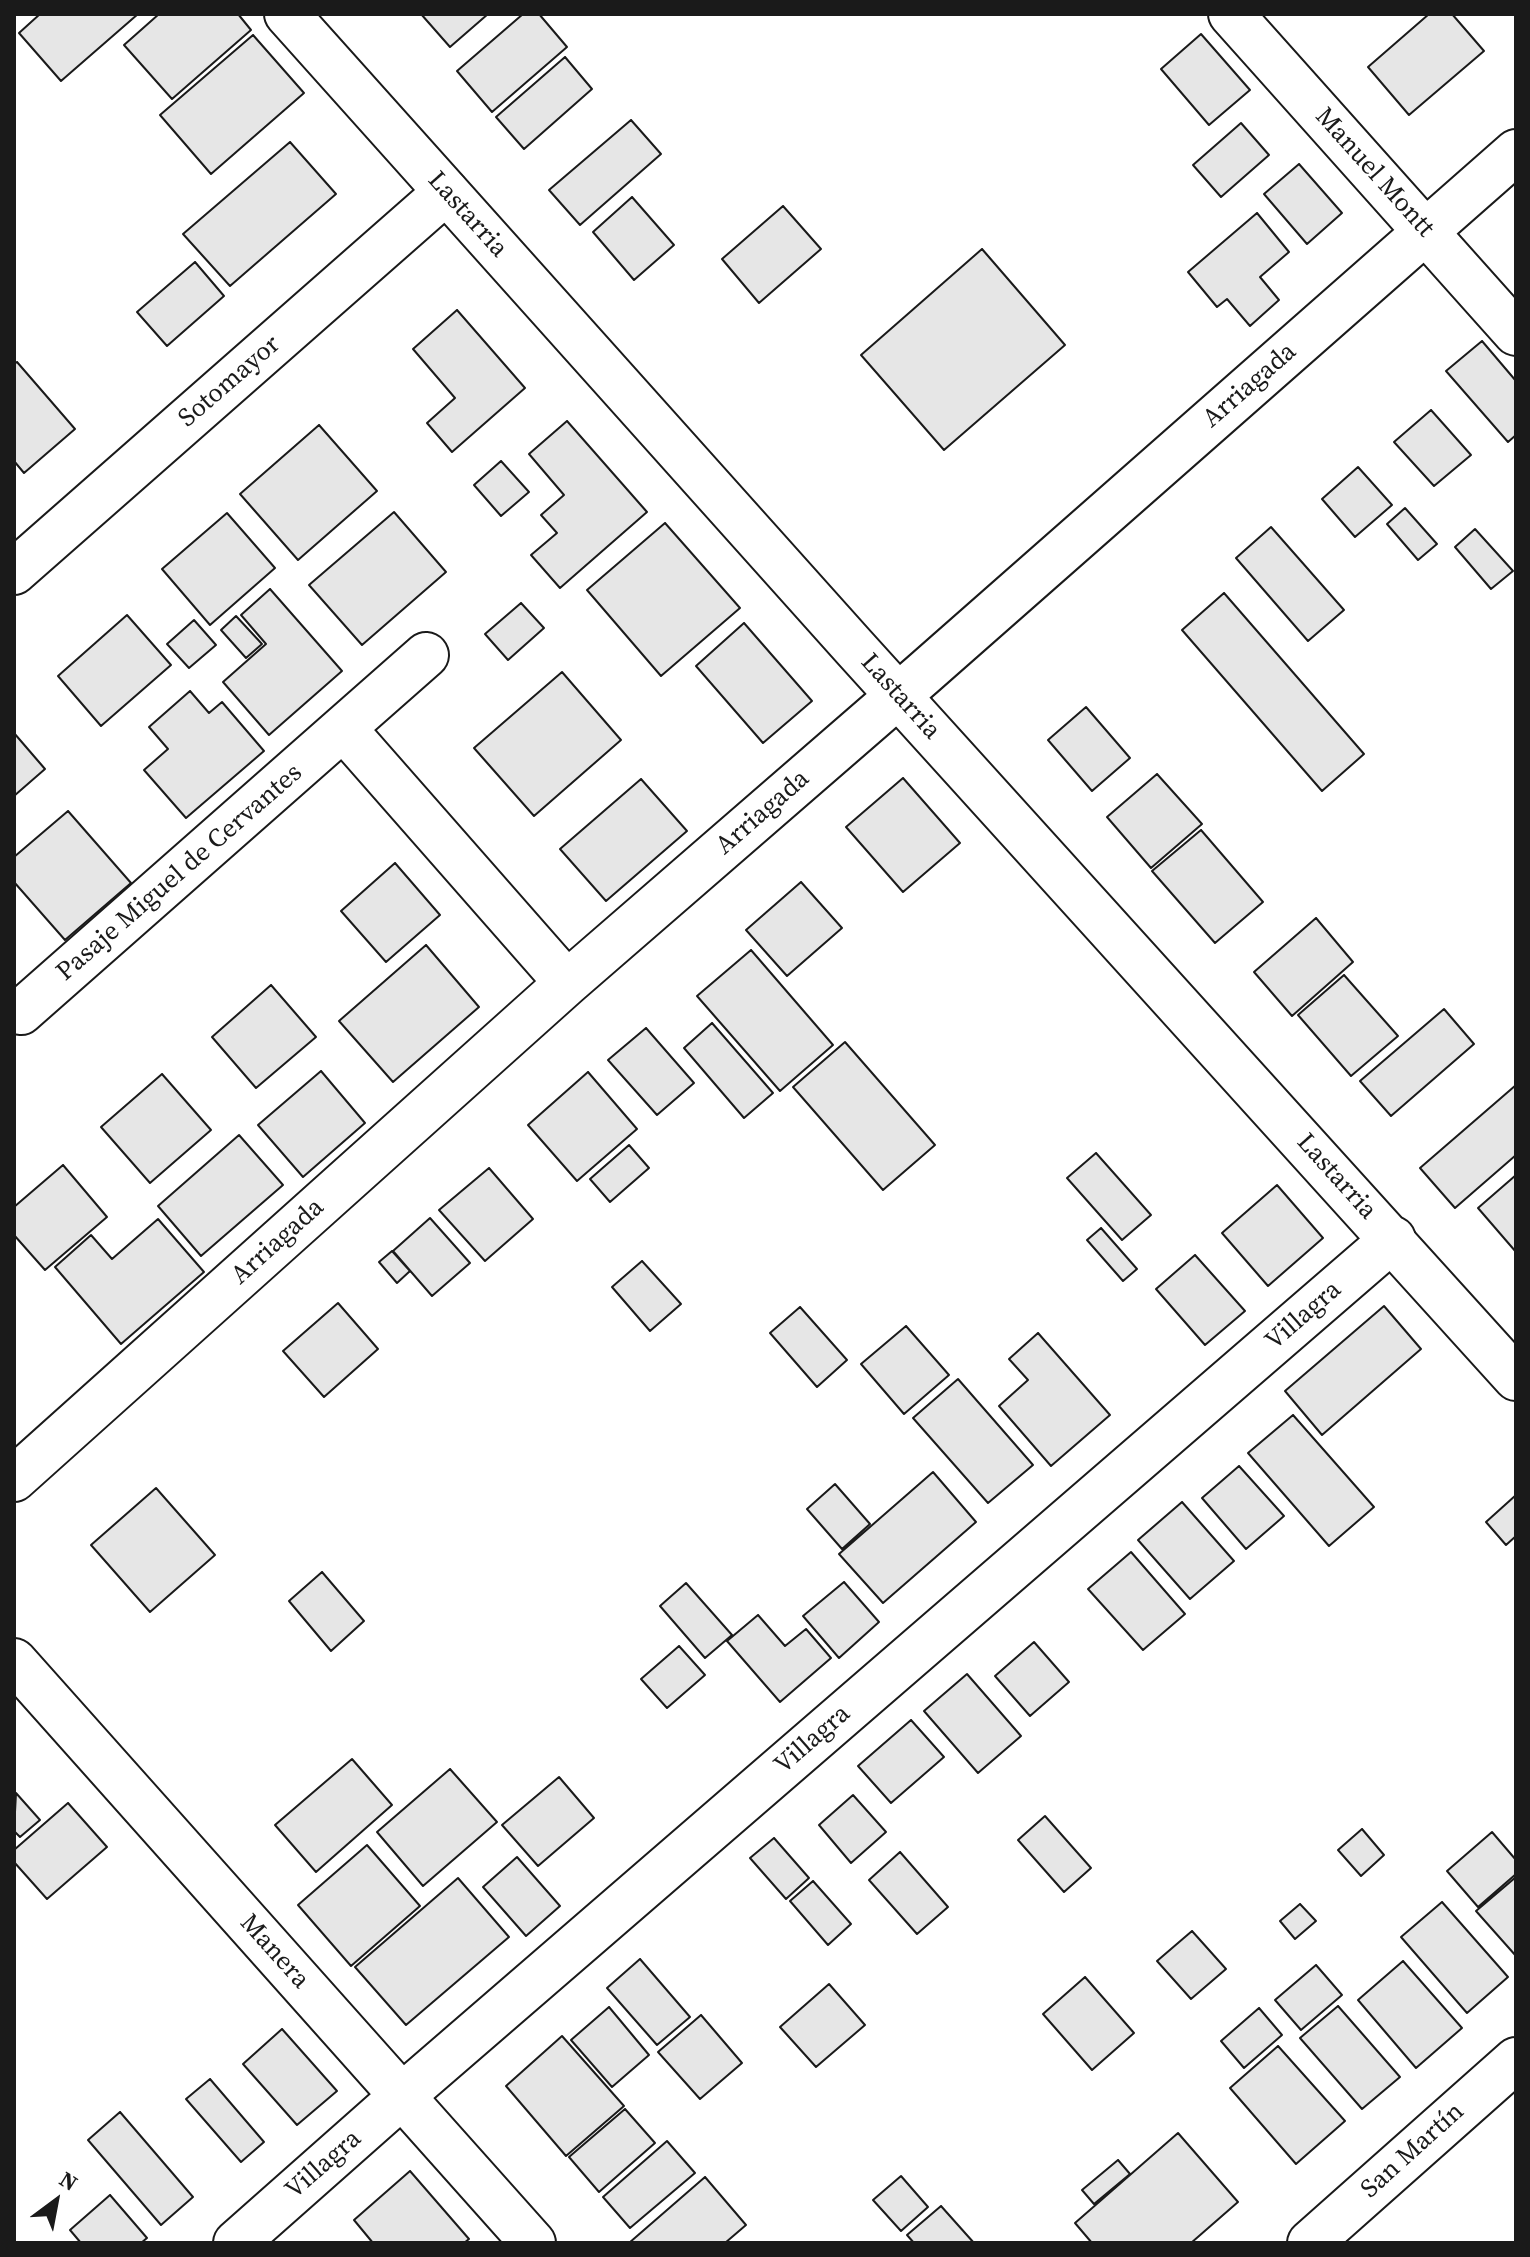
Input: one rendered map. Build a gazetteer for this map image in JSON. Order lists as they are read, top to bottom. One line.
{"streets":{"street":["Manuel Montt","Lastarria","Sotomayor","Arriagada","Pasaje Miguel de Cervantes","Villagra","Manera","San Martín"]},"crossings":[["Manuel Montt","Arriagada"],["Lastarria","Sotomayor"],["Lastarria","Arriagada"],["Lastarria","Villagra"],["Villagra","Manera"]],"north":"top right"}
